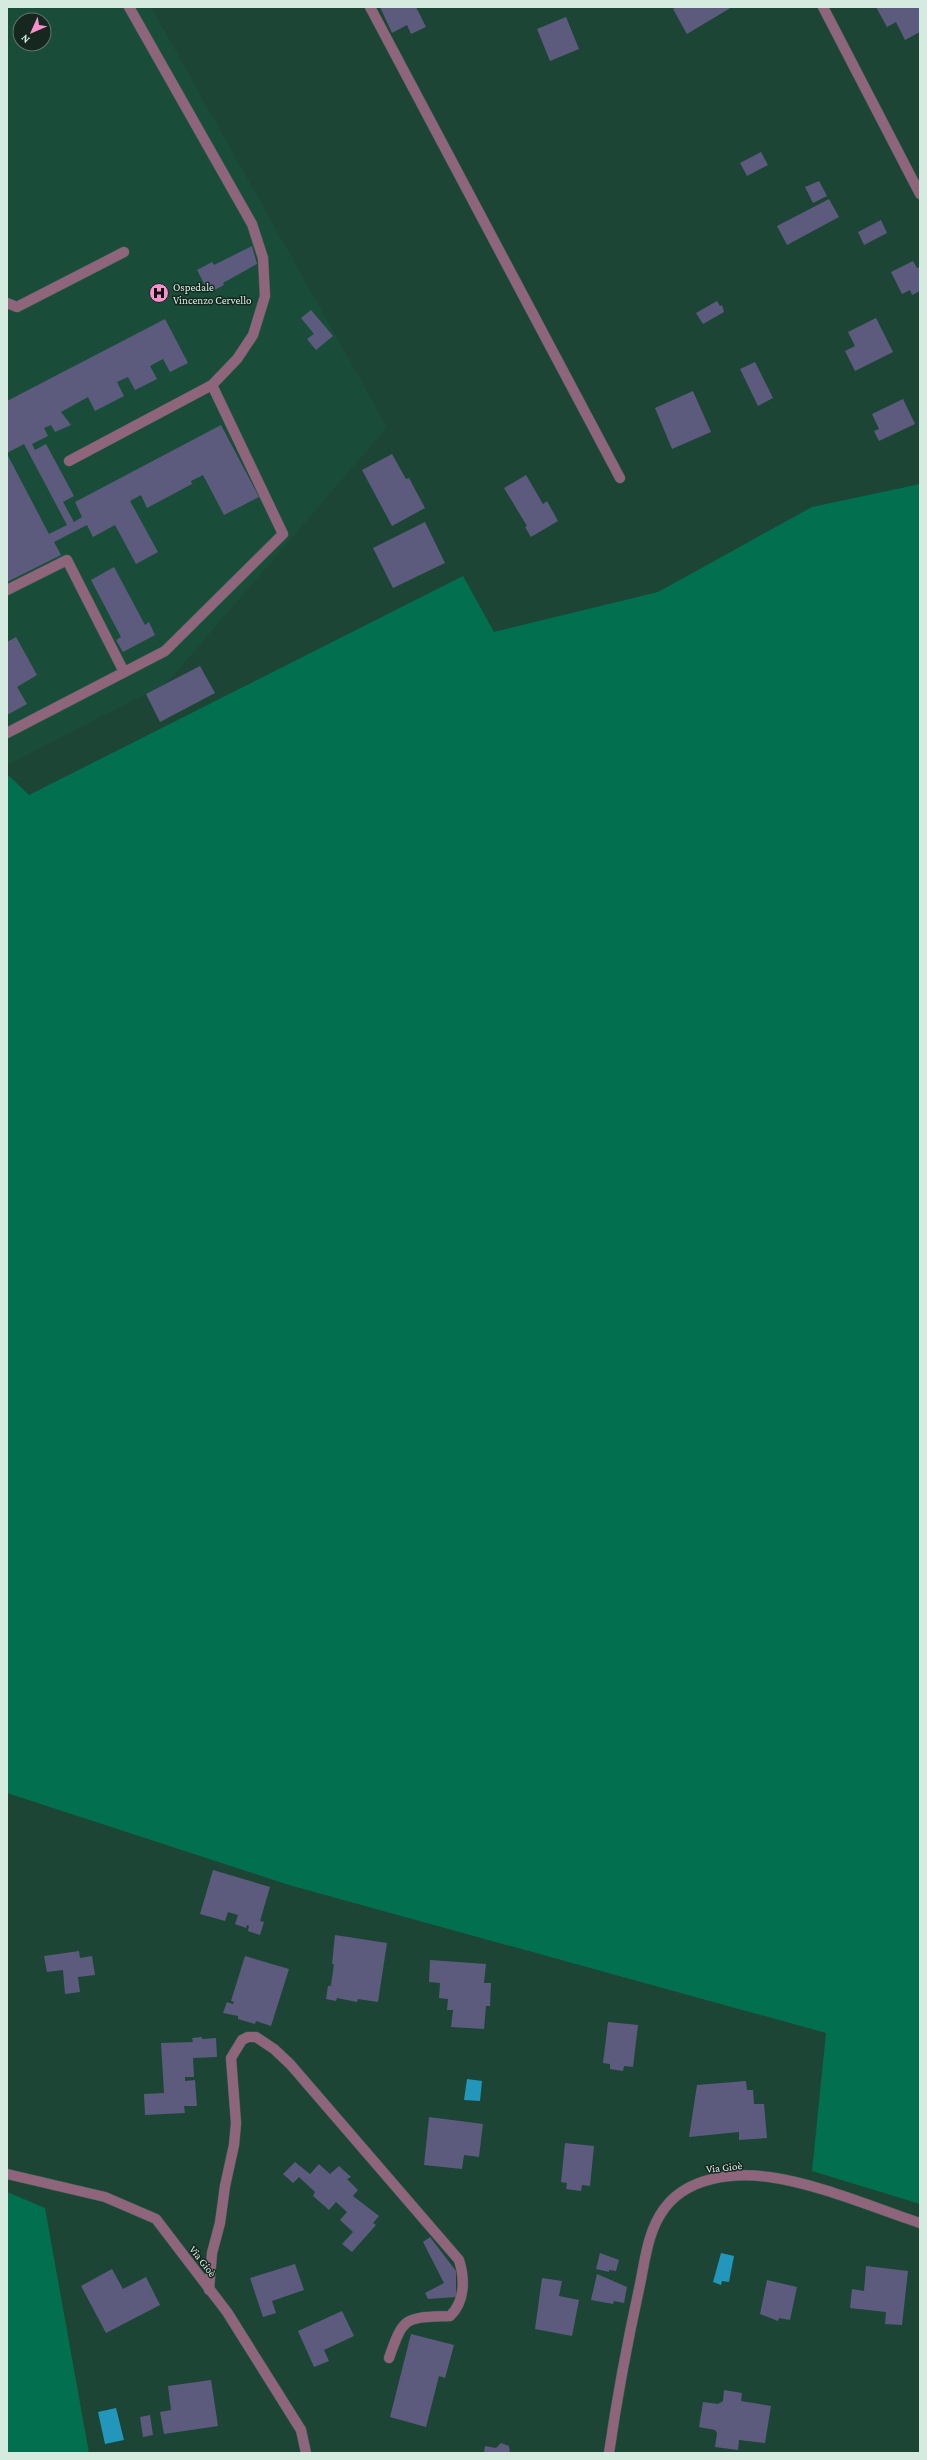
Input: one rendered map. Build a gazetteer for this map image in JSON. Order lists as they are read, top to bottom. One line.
{"streets":{"street":["Via Gioè"]},"places":{"hospital":["Ospedale Vincenzo Cervello"]},"north":"bottom left"}
